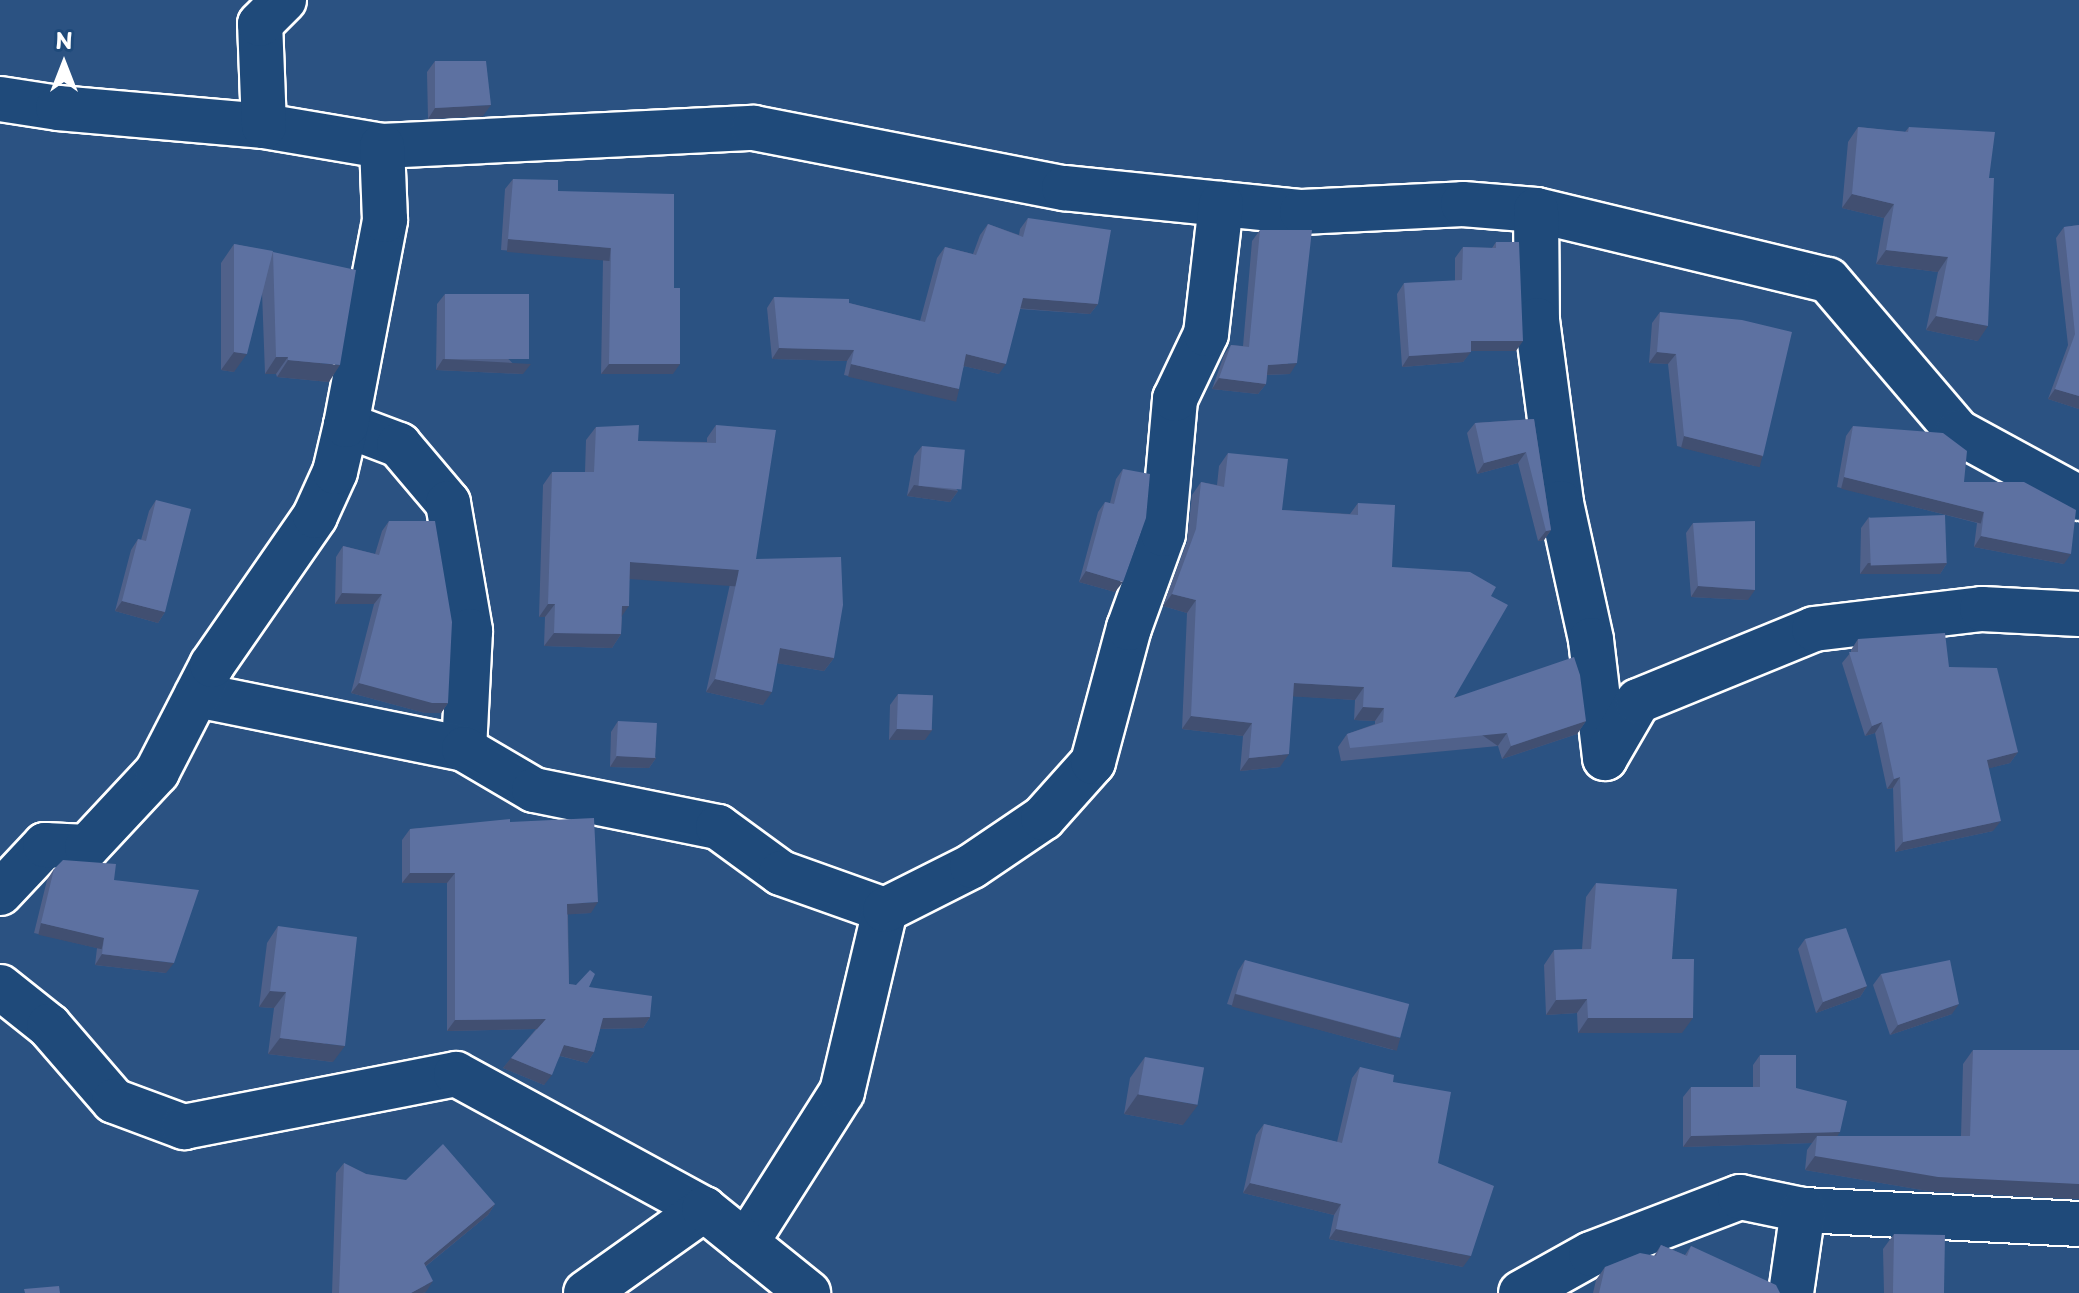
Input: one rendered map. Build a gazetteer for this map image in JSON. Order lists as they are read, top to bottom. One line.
{"north":"top"}
